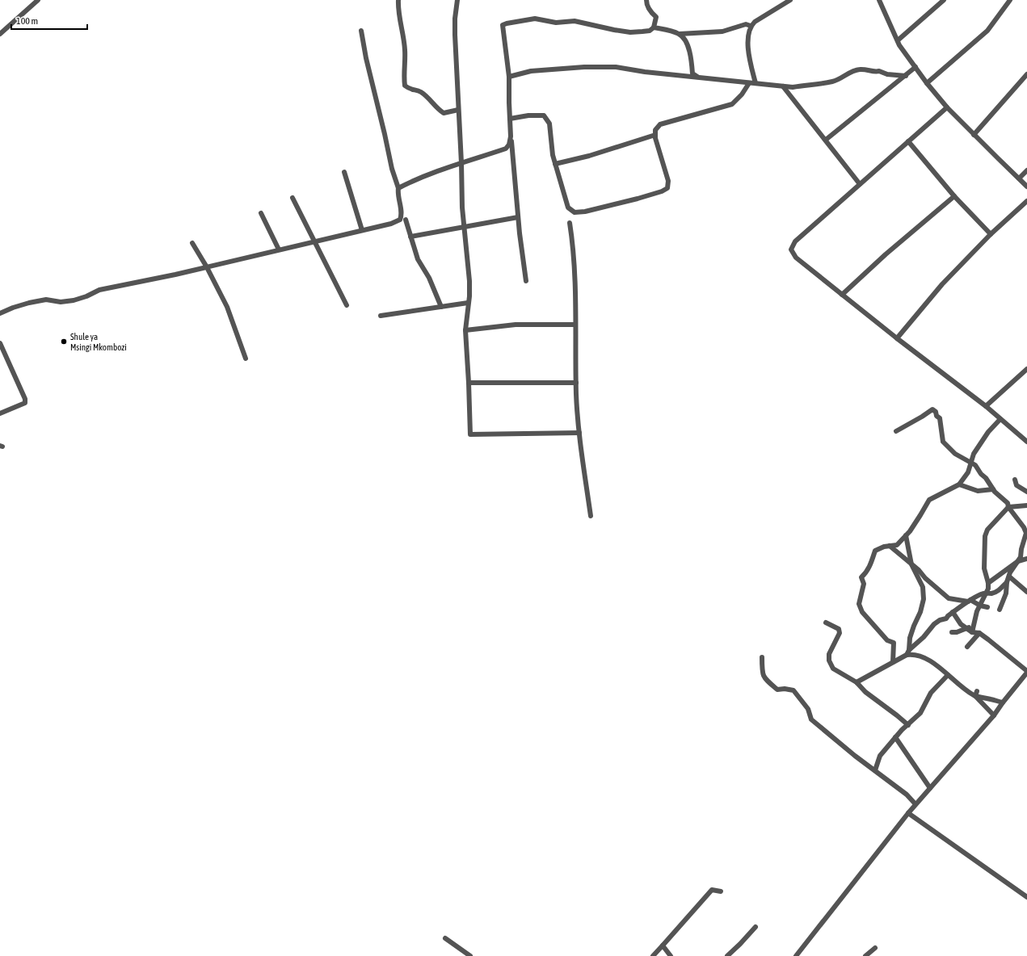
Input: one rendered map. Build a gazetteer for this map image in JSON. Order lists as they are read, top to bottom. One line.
{"places":["Shule ya Msingi Mkombozi"],"scale_bar":"100 m"}
